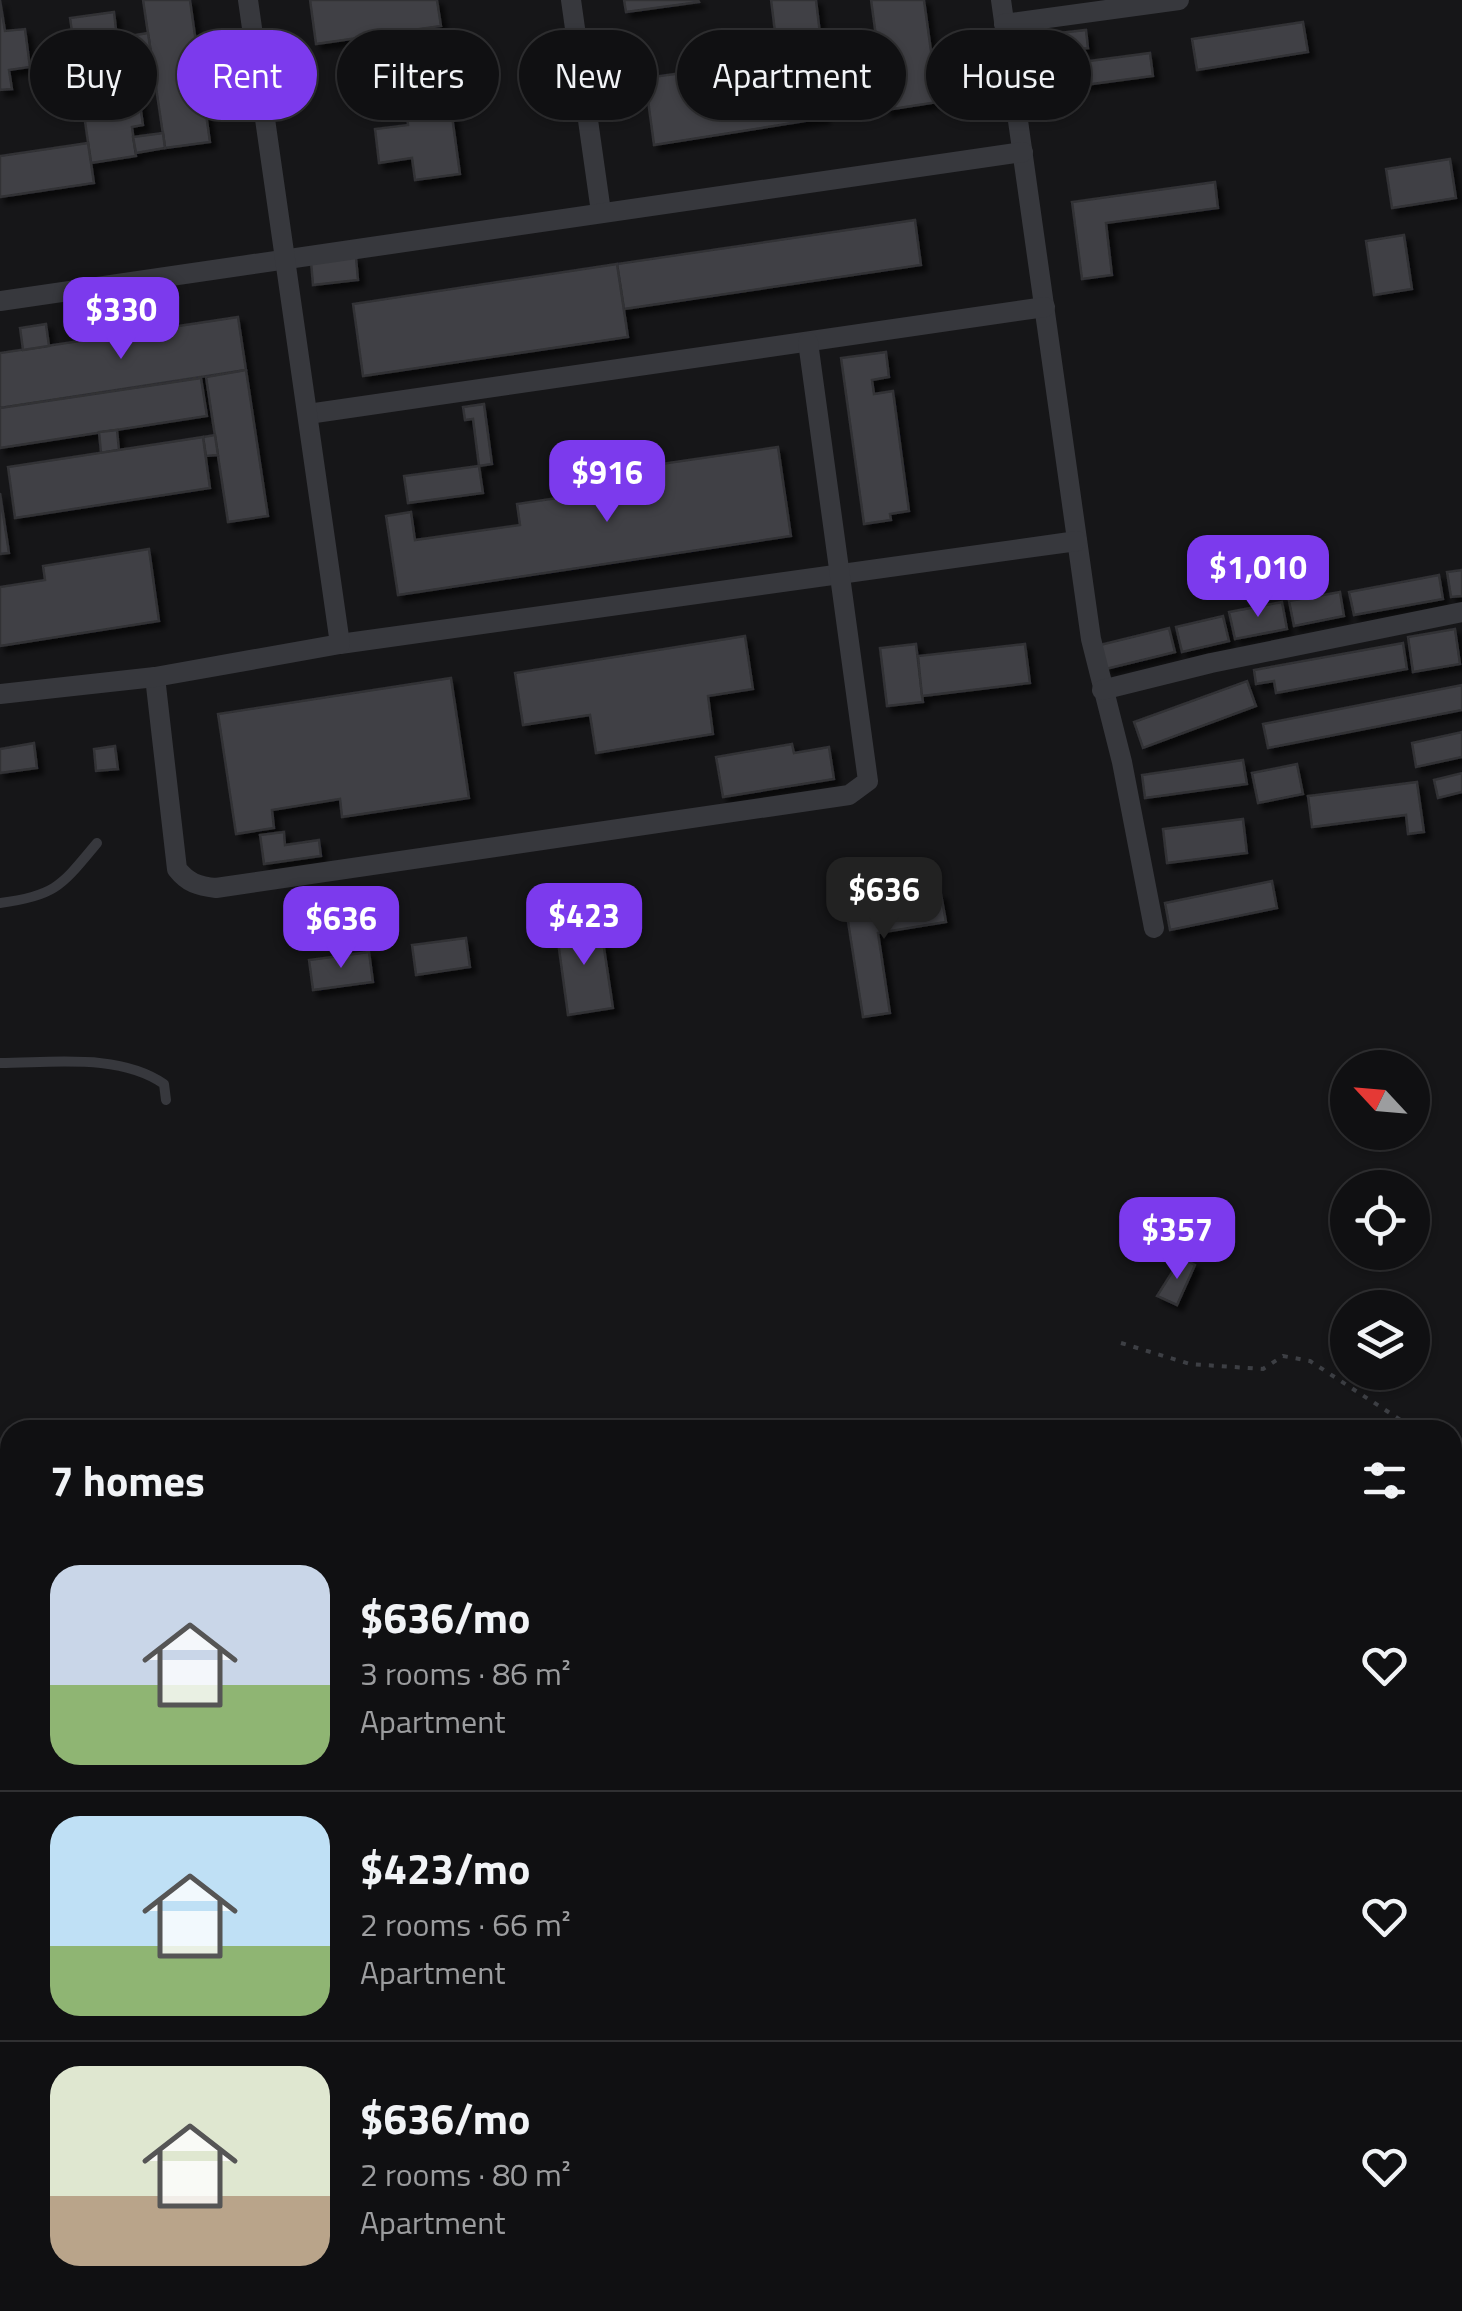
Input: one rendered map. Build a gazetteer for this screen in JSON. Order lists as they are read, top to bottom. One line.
{"north":"top left","page":{"chip":["Buy","Rent","Filters","New","Apartment","House"],"price":["$330","$916","$1,010","$636","$423","$636","$357"],"heading":"7 homes","list":[{"name":"$636/mo","note":"3 rooms · 86 m² · Apartment"},{"name":"$423/mo","note":"2 rooms · 66 m² · Apartment"},{"name":"$636/mo","note":"2 rooms · 80 m² · Apartment"}]}}
